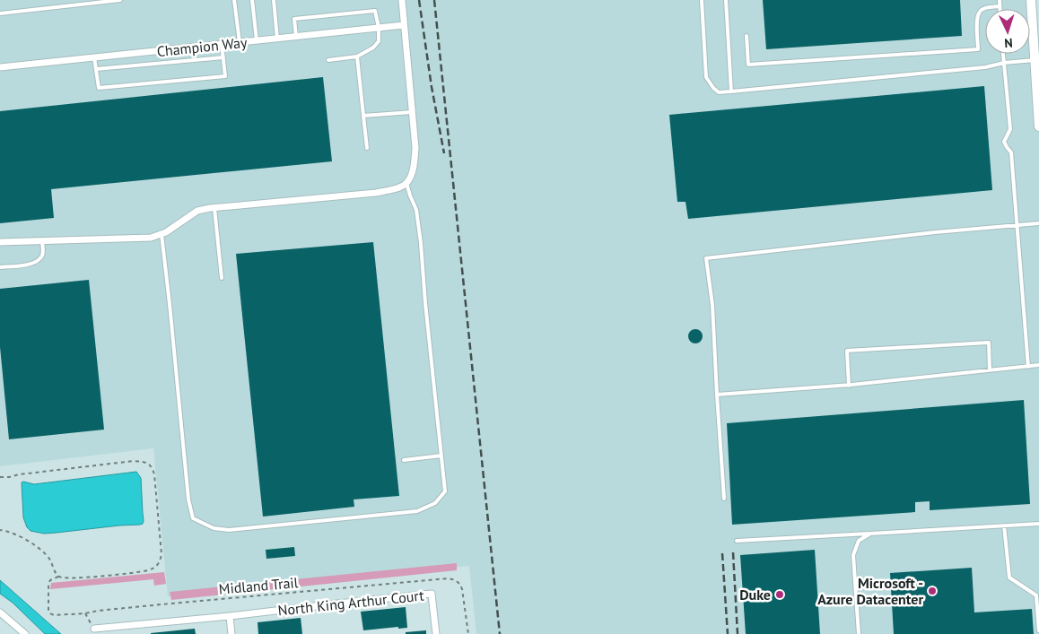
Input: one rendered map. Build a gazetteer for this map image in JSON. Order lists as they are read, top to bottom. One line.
{"streets":{"street":["Champion Way","North King Arthur Court"],"path":["Midland Trail"]},"places":["Microsoft - Azure Datacenter","Duke"],"north":"bottom"}
